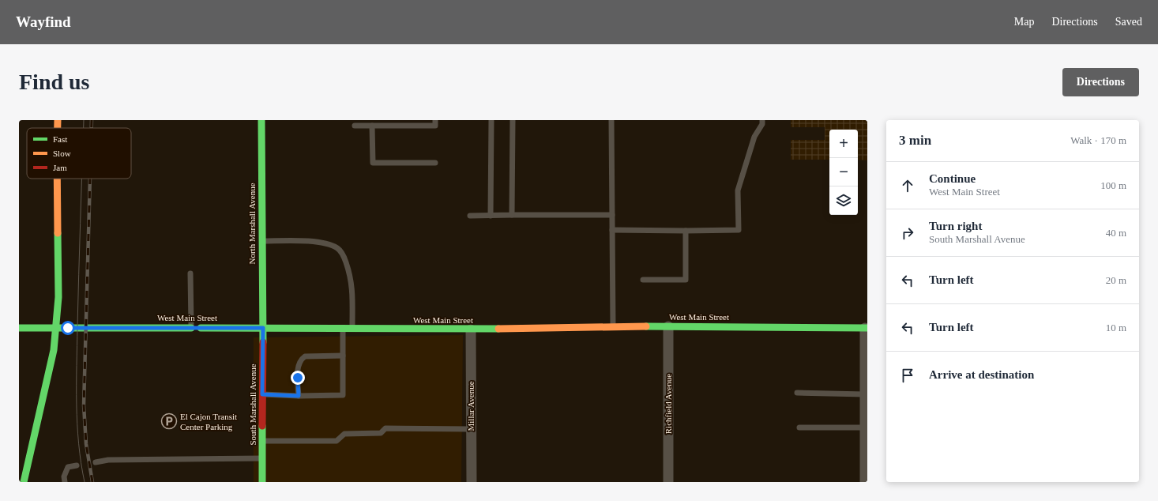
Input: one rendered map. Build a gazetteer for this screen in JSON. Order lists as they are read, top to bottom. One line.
{"streets":{"main road":["North Marshall Avenue","West Main Street","South Marshall Avenue"],"street":["Richfield Avenue","Millar Avenue"]},"crossings":[["North Marshall Avenue","West Main Street"],["North Marshall Avenue","South Marshall Avenue"],["West Main Street","Richfield Avenue"],["West Main Street","South Marshall Avenue"],["West Main Street","Millar Avenue"]],"places":{"parking":["El Cajon Transit Center Parking"]},"legend":["Fast","Slow","Jam"],"page":{"header":"Wayfind","nav":["Map","Directions","Saved"],"buttons":"Directions","title":"Find us","heading":["3 min","Walk · 170 m"],"map_buttons":["+","−"],"list":[["Continue","West Main Street","100 m"],["Turn right","South Marshall Avenue","40 m"],["Turn left","20 m"],["Turn left","10 m"],"Arrive at destination"]}}
